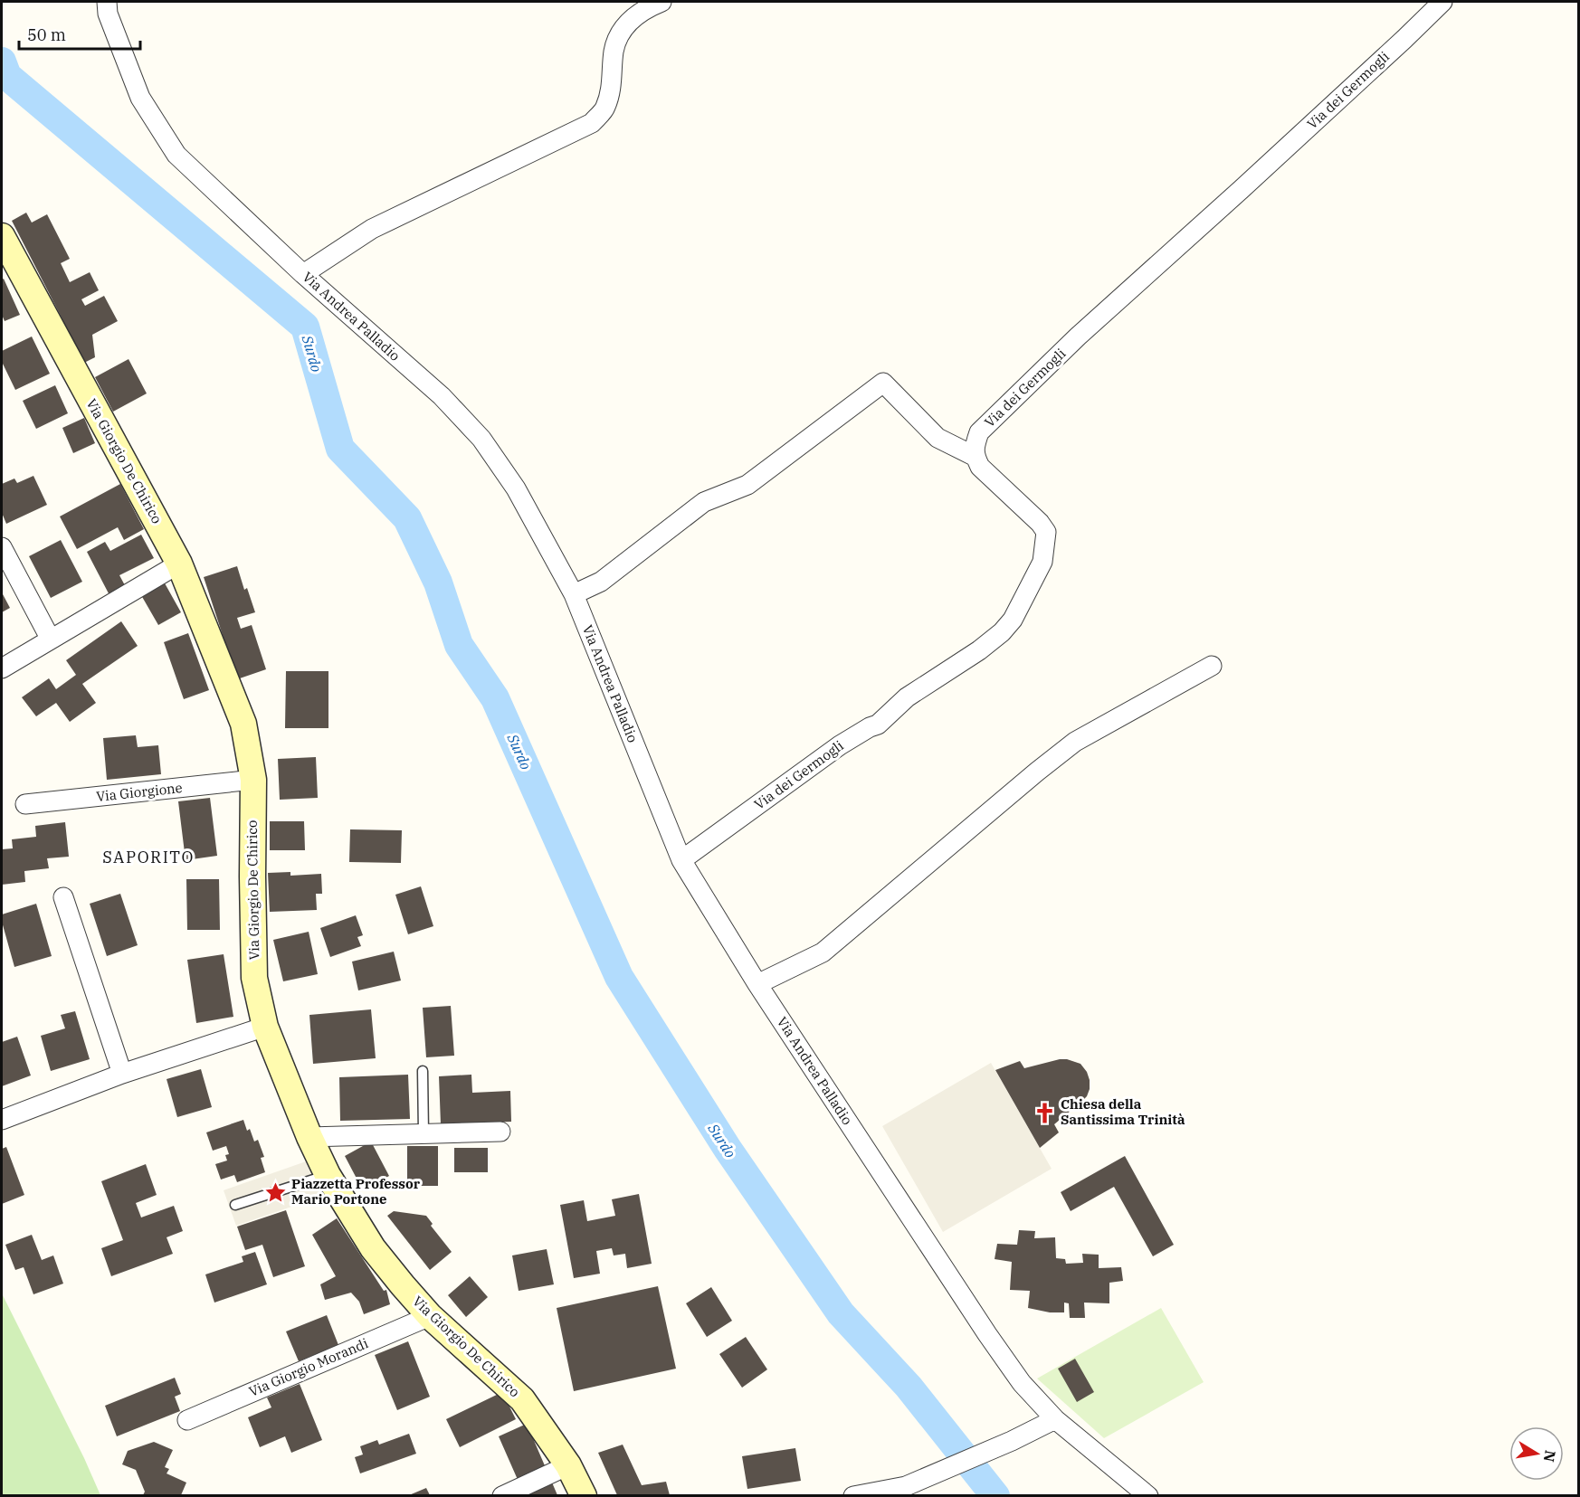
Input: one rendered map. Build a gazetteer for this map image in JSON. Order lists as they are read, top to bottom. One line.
{"streets":{"main road":["Via Giorgio De Chirico"],"street":["Via dei Germogli","Via Andrea Palladio","Via Giorgione","Via Giorgio Morandi"]},"crossings":[["Via dei Germogli","Via Andrea Palladio"],["Via Giorgio De Chirico","Via Giorgione"],["Via Giorgio De Chirico","Via Giorgio Morandi"]],"districts":["SAPORITO"],"water":["Surdo"],"places":{"church":["Chiesa della Santissima Trinità"],"place":["Piazzetta Professor Mario Portone"]},"scale_bar":"50 m","north":"right"}
